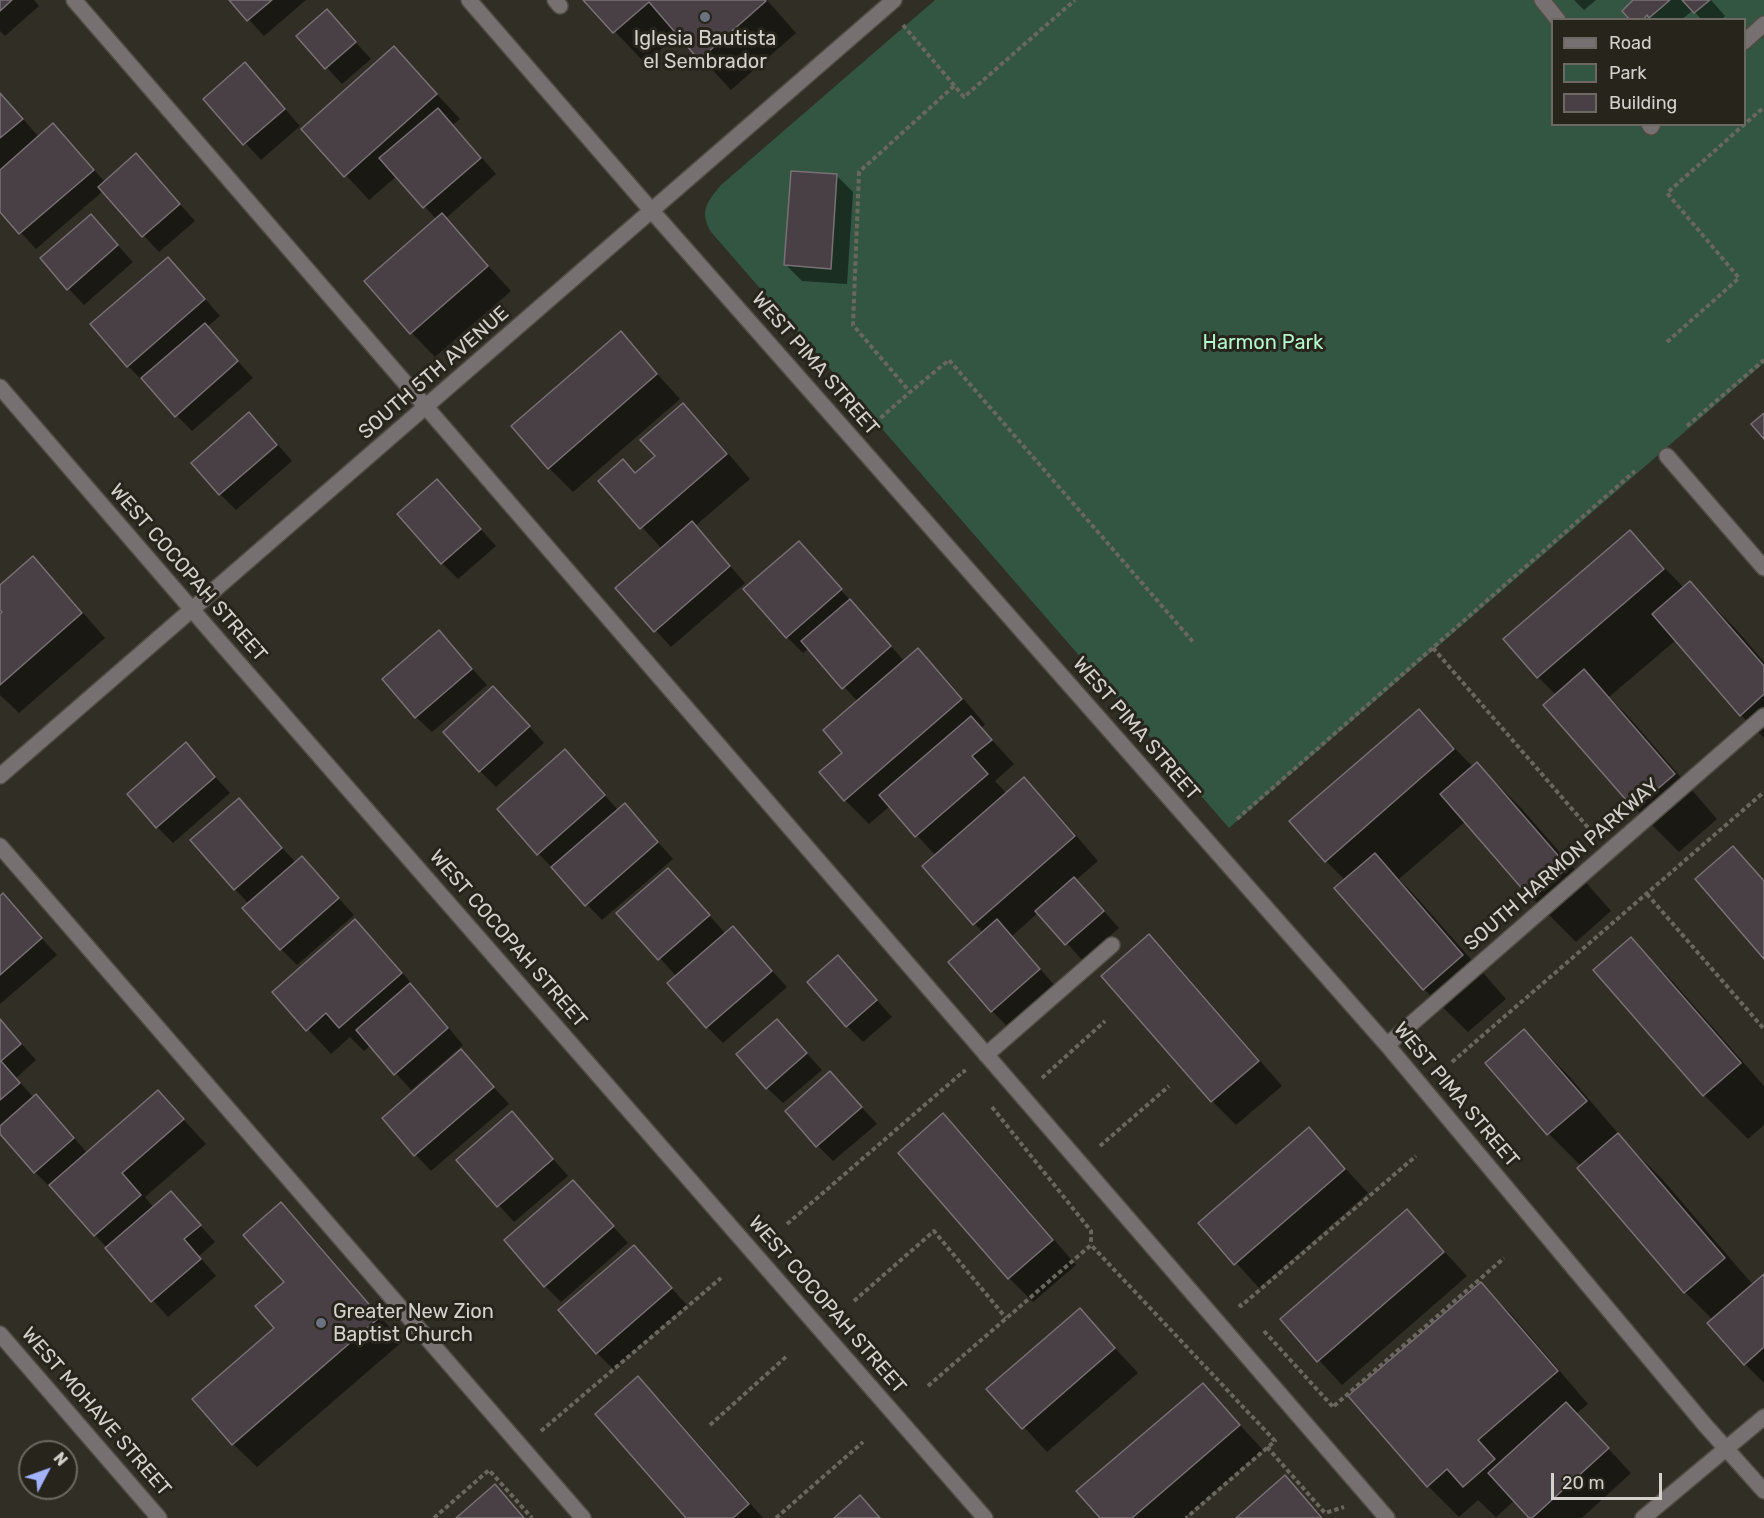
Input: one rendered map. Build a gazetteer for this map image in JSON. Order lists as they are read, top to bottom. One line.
{"streets":{"street":["WEST PIMA STREET","SOUTH 5TH AVENUE","WEST COCOPAH STREET","SOUTH HARMON PARKWAY","WEST MOHAVE STREET"]},"crossings":[["WEST PIMA STREET","SOUTH 5TH AVENUE"],["WEST PIMA STREET","SOUTH HARMON PARKWAY"],["SOUTH 5TH AVENUE","WEST COCOPAH STREET"]],"parks":["Harmon Park"],"places":["Iglesia Bautista el Sembrador","Greater New Zion Baptist Church"],"legend":["Road","Park","Building"],"scale_bar":"20 m","north":"top right"}
